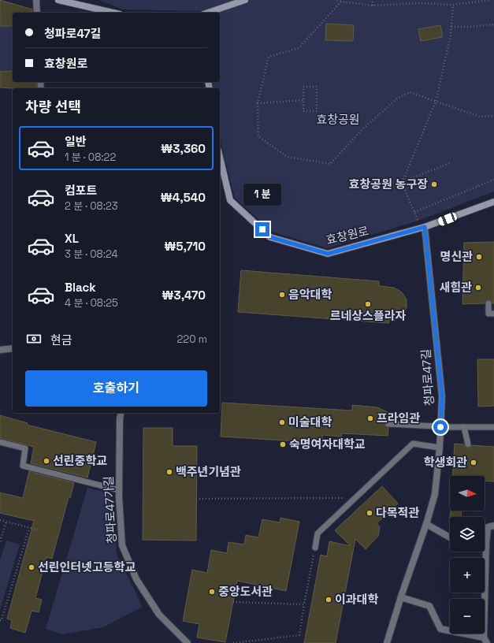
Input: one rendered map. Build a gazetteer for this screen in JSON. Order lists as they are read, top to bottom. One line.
{"streets":{"street":["효창원로","청파로47길","청파로47가길"]},"crossings":[["효창원로","청파로47길"]],"parks":["효창공원"],"places":["효창공원 농구장","명신관","새힘관","음악대학","르네상스플라자","프라임관","미술대학","숙명여자대학교","선린중학교","학생회관","백주년기념관","다목적관","선린인터넷고등학교","중앙도서관","이과대학"],"north":"right","page":{"banner":["청파로47길","효창원로"],"heading":"차량 선택","list":[{"name":"일반","note":"1 분 · 08:22","value":"₩3,360"},{"name":"컴포트","note":"2 분 · 08:23","value":"₩4,540"},{"name":"XL","note":"3 분 · 08:24","value":"₩5,710"},{"name":"Black","note":"4 분 · 08:25","value":"₩3,470"}],"bubble":"1 분","pay":["현금","220 m"],"buttons":"호출하기","map_buttons":["+","−"]}}
